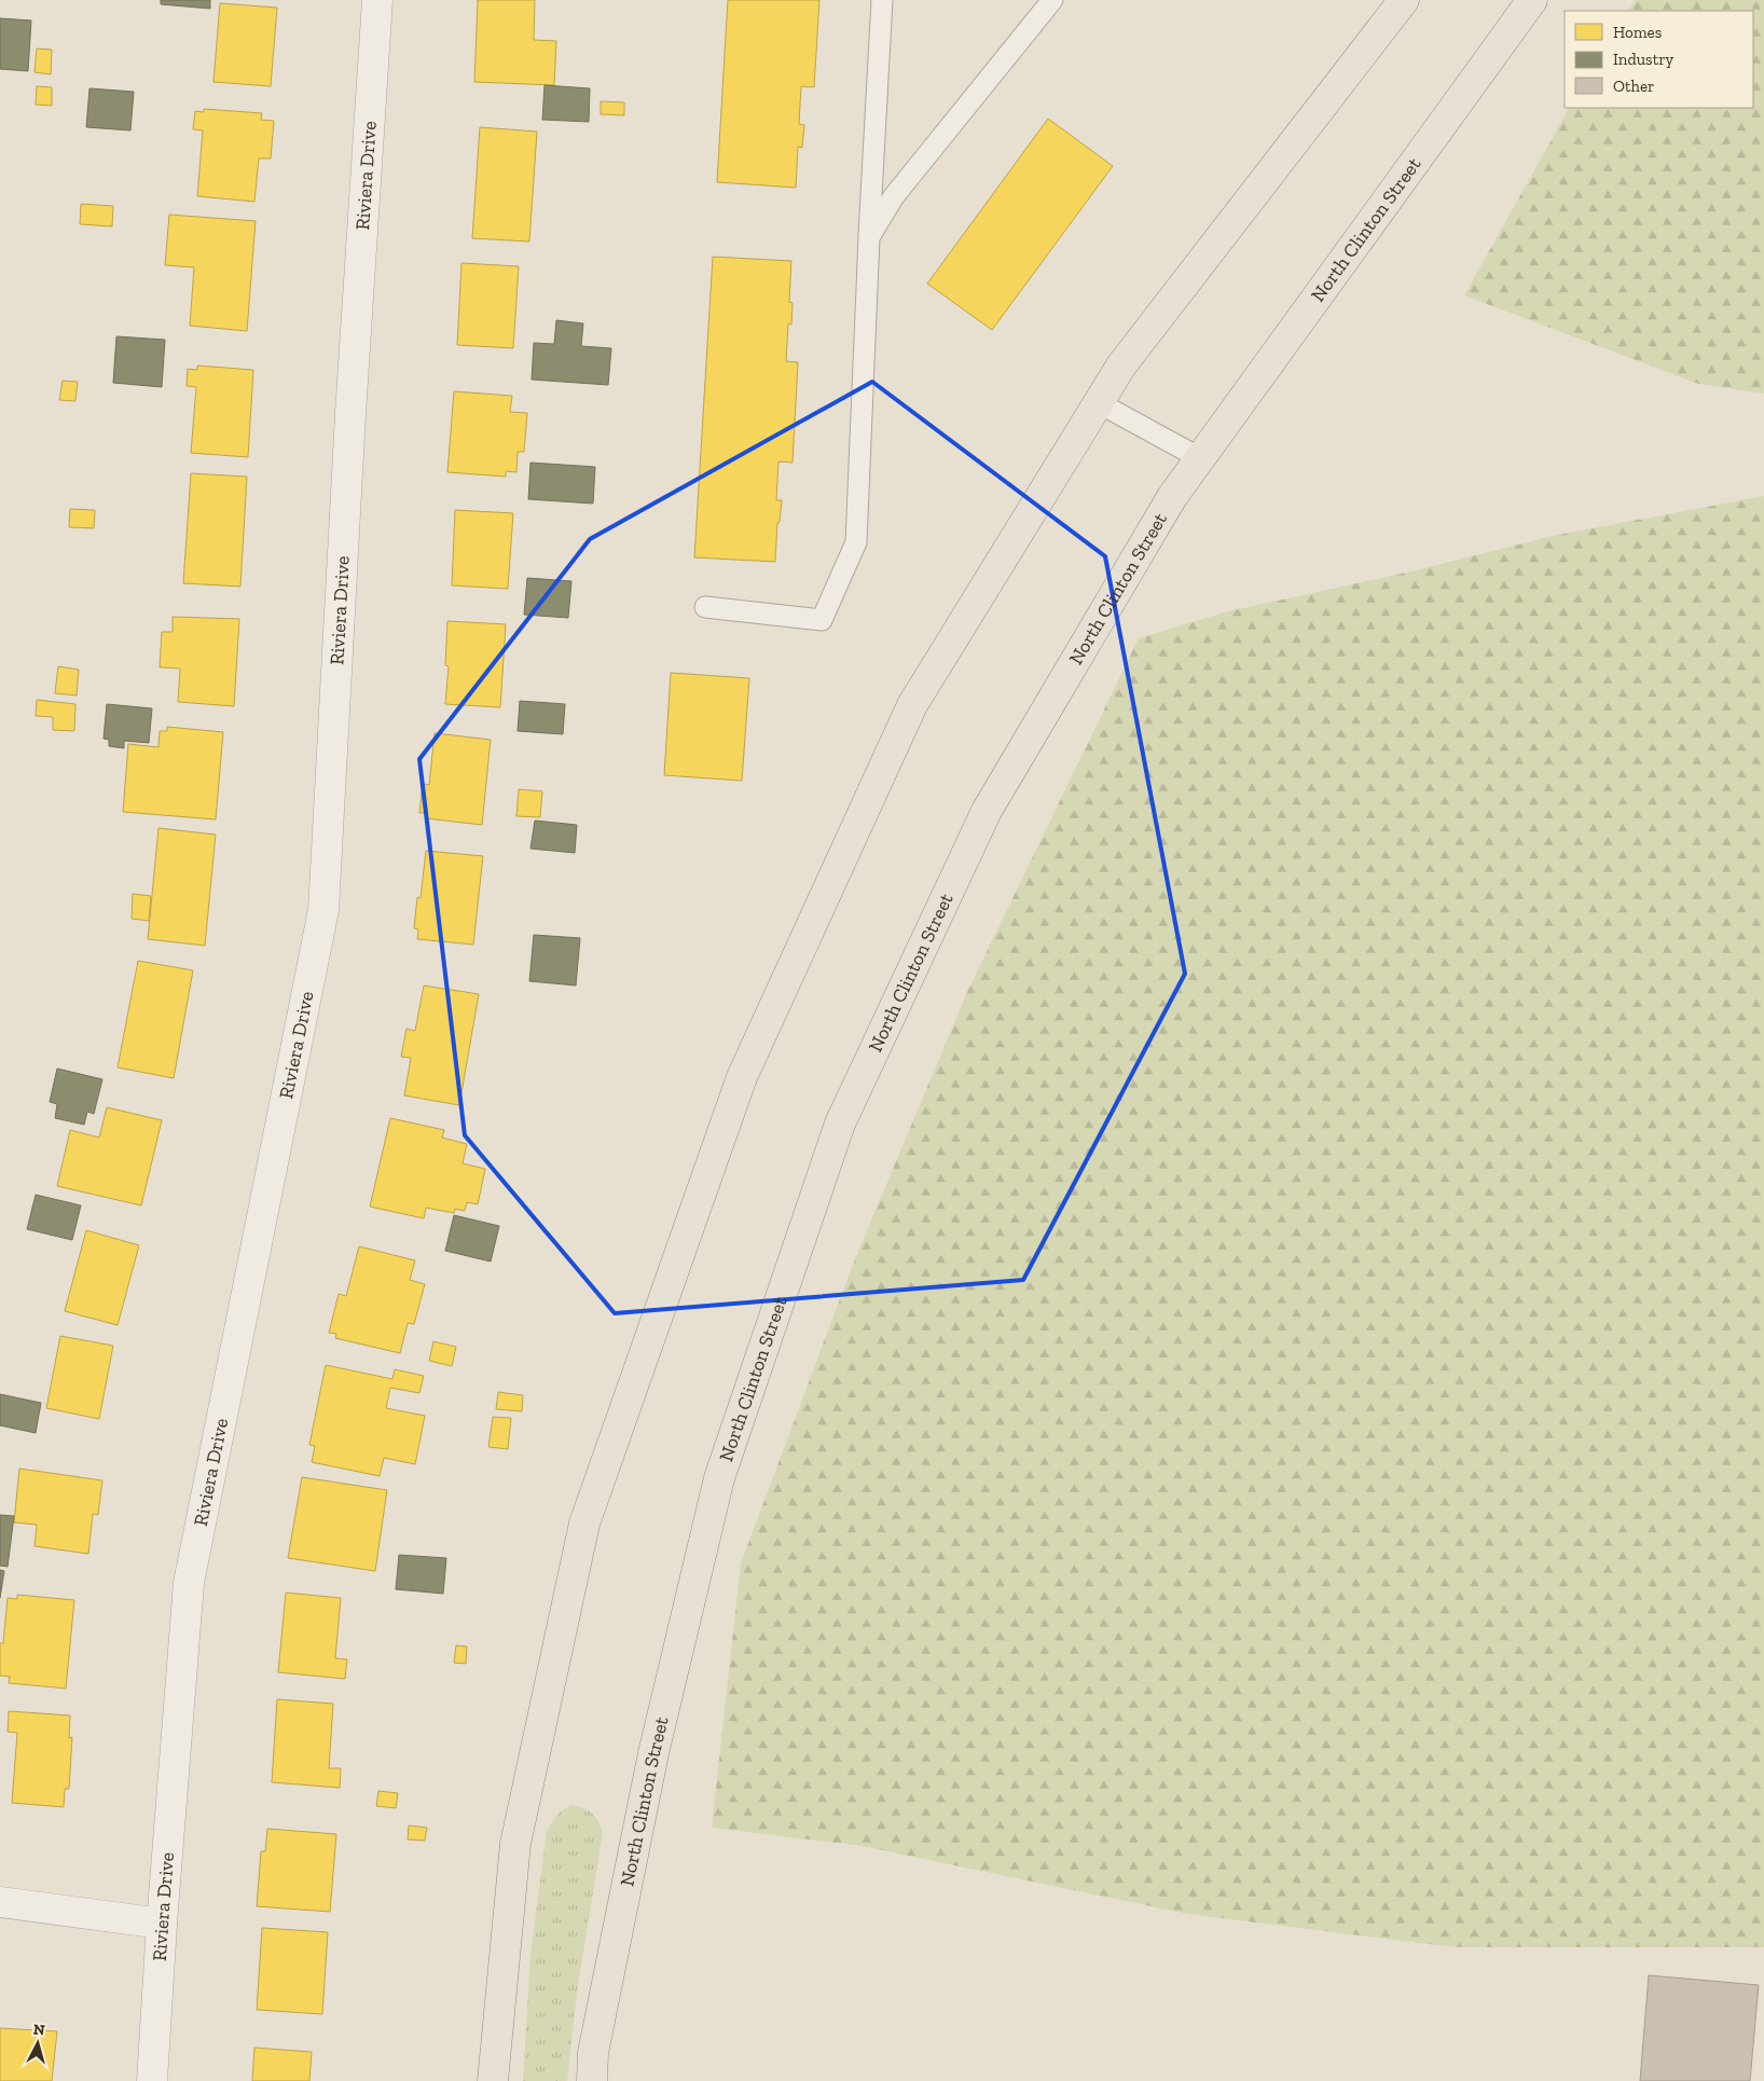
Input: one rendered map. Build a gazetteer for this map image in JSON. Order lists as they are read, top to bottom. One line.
{"streets":{"main road":["North Clinton Street"],"street":["Riviera Drive"]},"legend":["Homes","Industry","Other"],"north":"top"}
